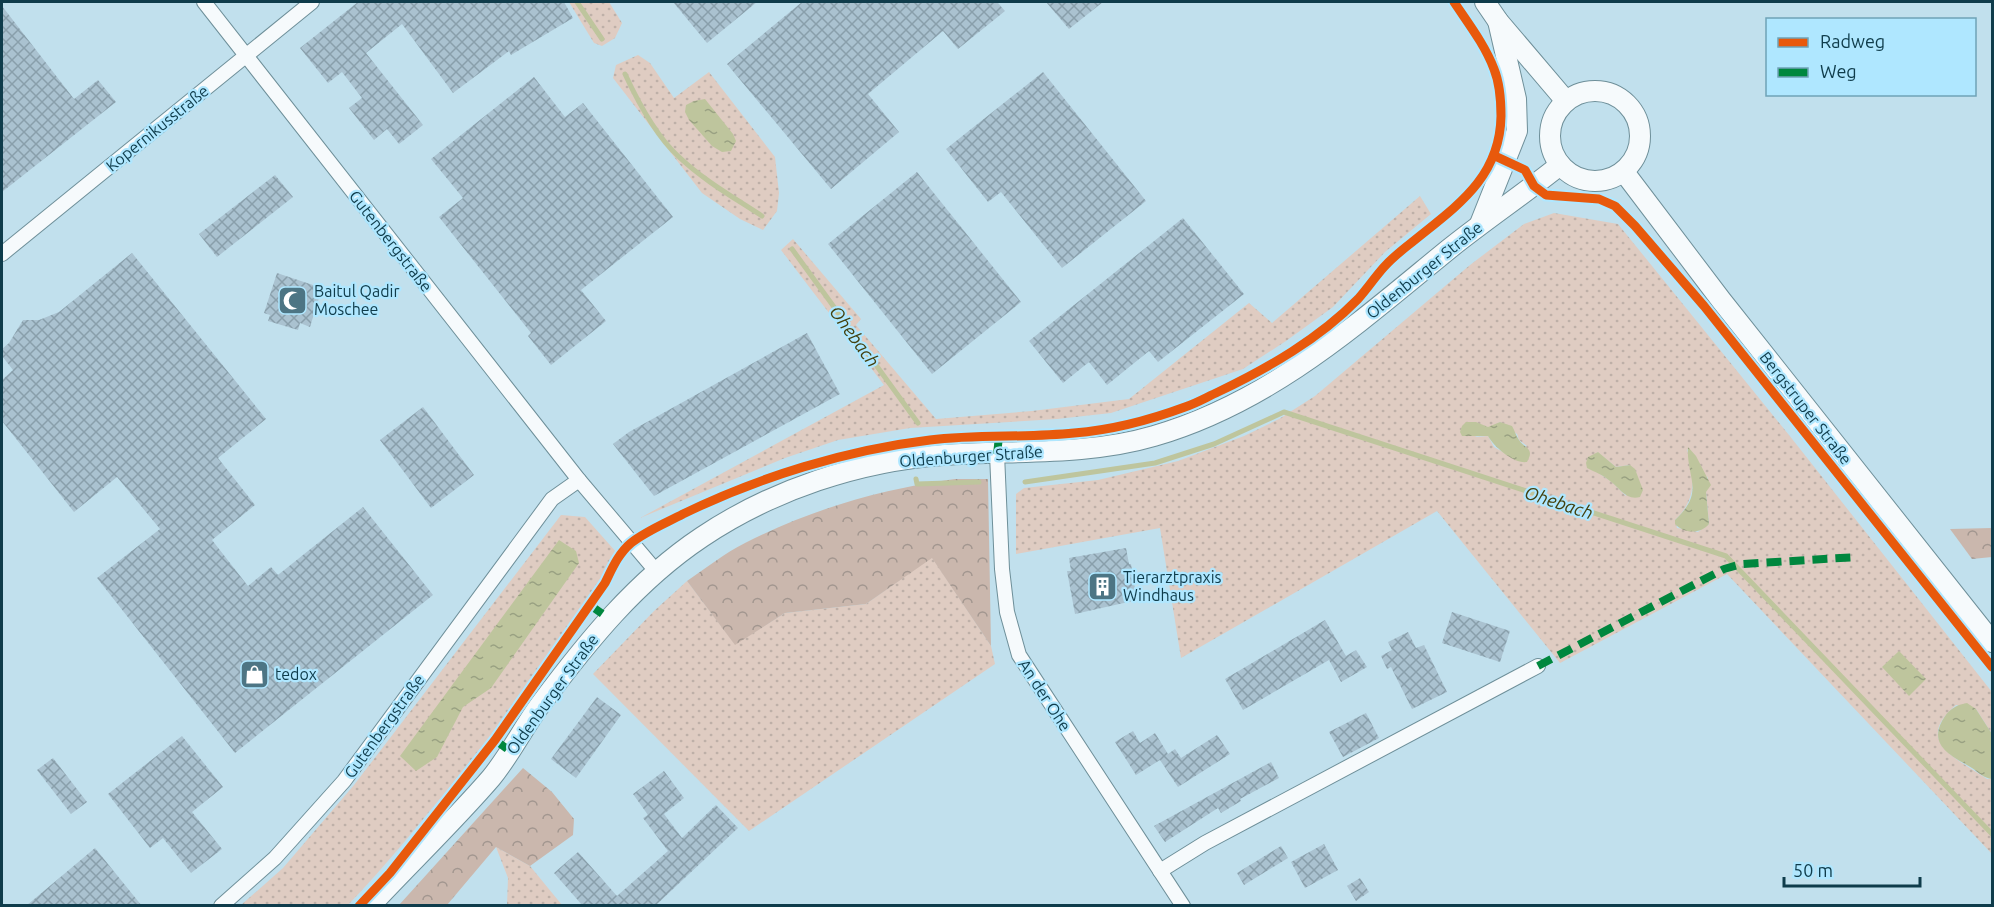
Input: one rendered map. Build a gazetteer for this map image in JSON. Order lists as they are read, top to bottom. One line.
{"streets":{"main road":["Oldenburger Straße","Bergstruper Straße"],"street":["Kopernikusstraße","Gutenbergstraße","An der Ohe"]},"crossings":[["Kopernikusstraße","Gutenbergstraße"],["Gutenbergstraße","Oldenburger Straße"],["Oldenburger Straße","Bergstruper Straße"],["Oldenburger Straße","An der Ohe"]],"water":["Ohebach"],"places":{"mosque":["Baitul Qadir Moschee"],"building":["Tierarztpraxis Windhaus"],"shop":["tedox"]},"legend":["Radweg","Weg"],"scale_bar":"50 m"}
